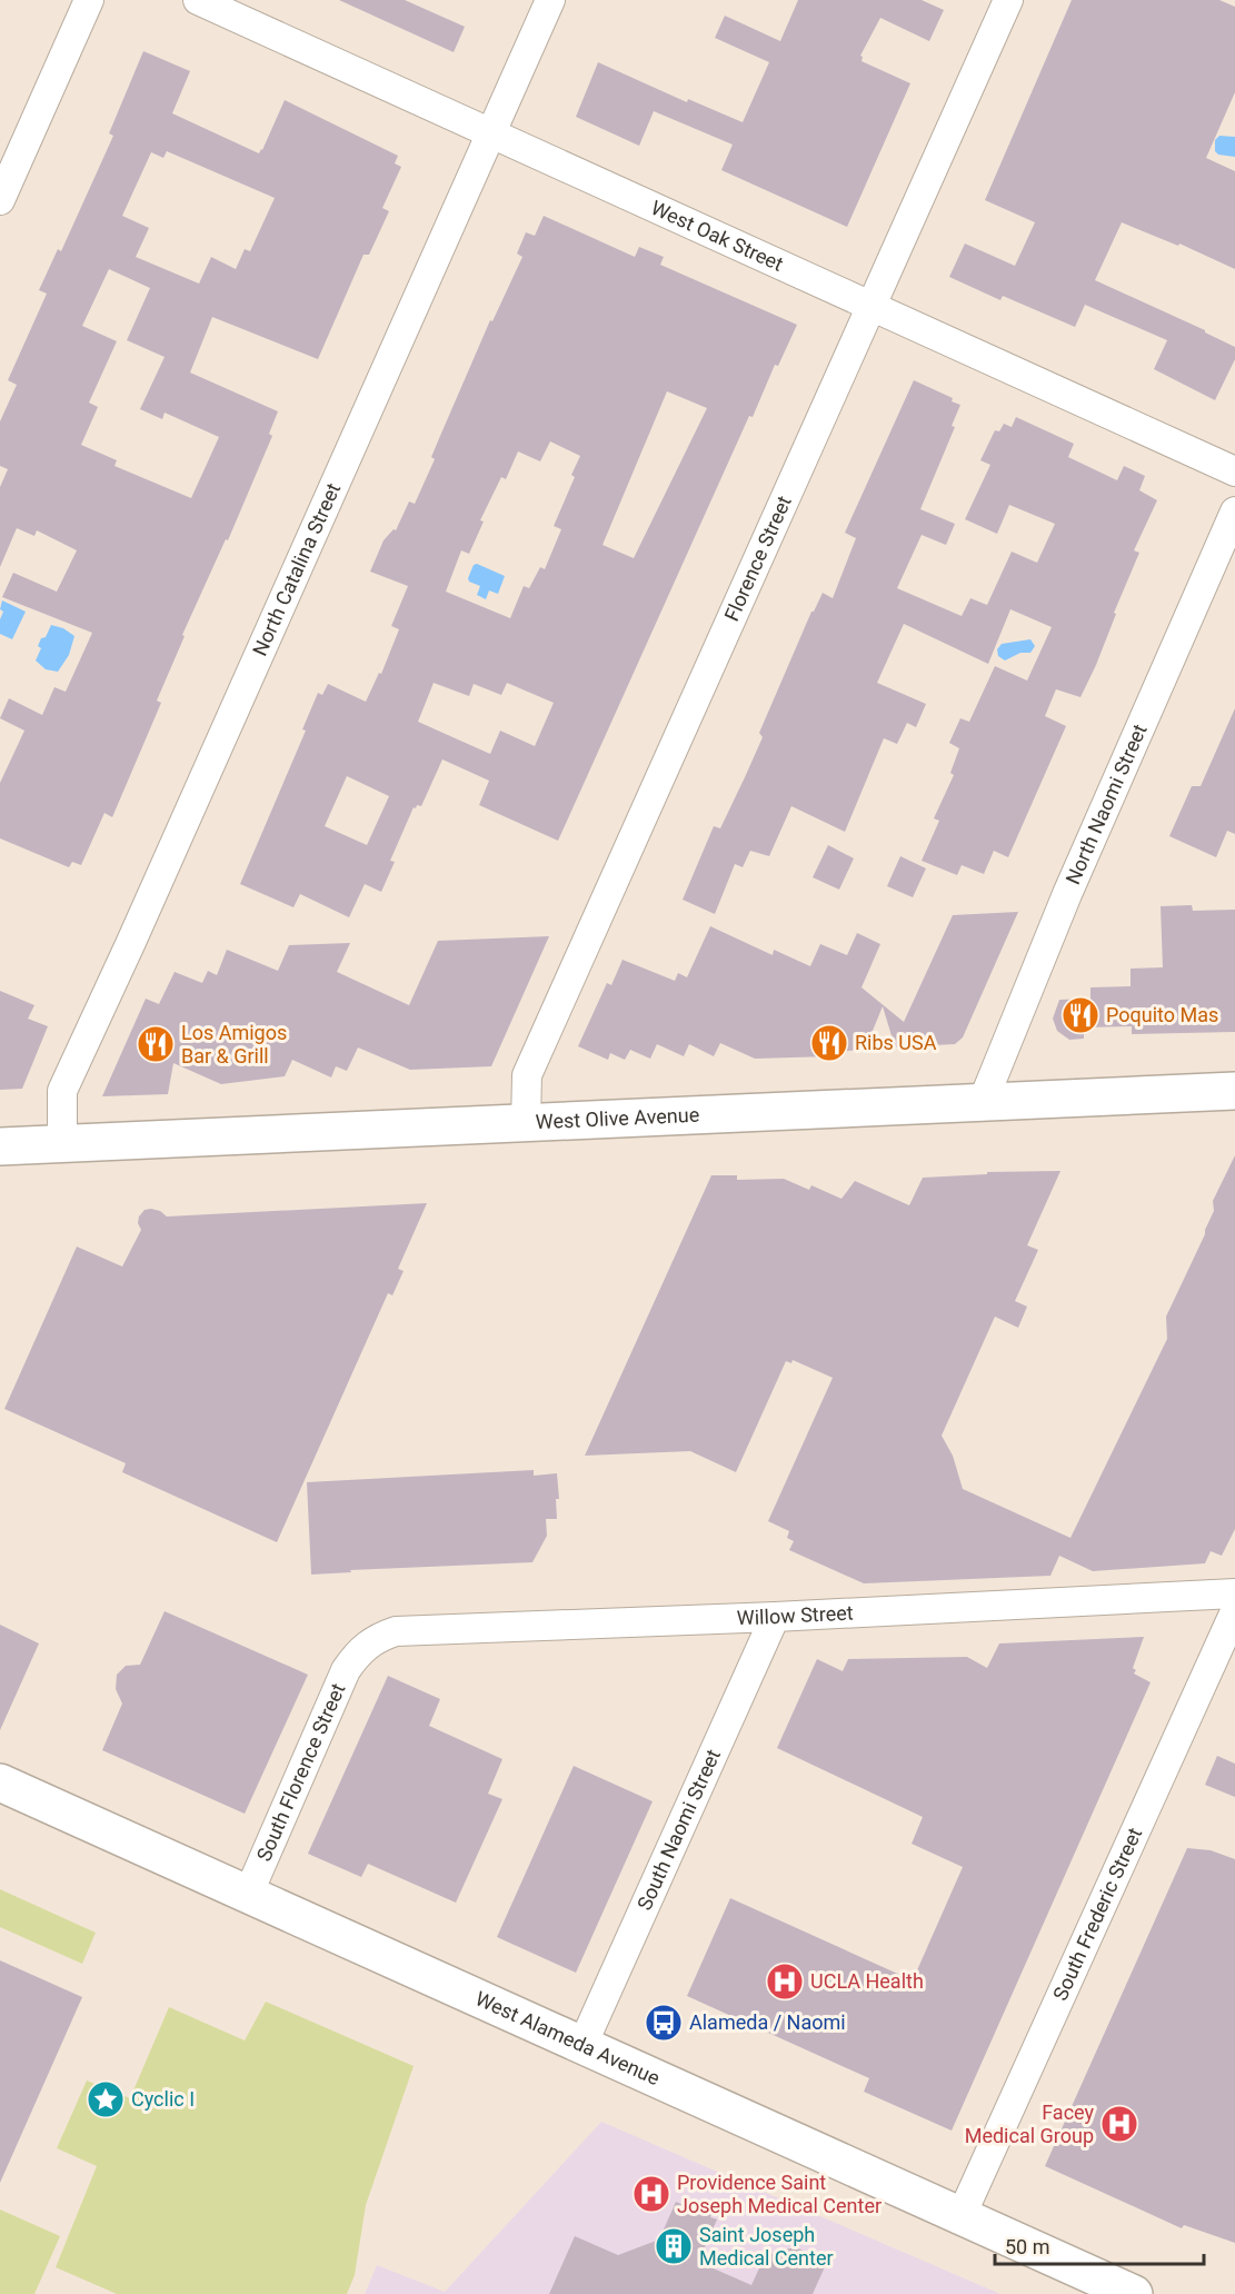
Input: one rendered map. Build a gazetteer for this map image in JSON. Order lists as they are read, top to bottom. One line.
{"streets":{"main road":["West Olive Avenue","West Alameda Avenue"],"street":["West Oak Street","Florence Street","North Catalina Street","North Naomi Street","Willow Street","South Florence Street","South Naomi Street","South Frederic Street"]},"crossings":[["West Oak Street","Florence Street"],["West Oak Street","North Catalina Street"],["Florence Street","West Olive Avenue"],["North Catalina Street","West Olive Avenue"],["North Naomi Street","West Olive Avenue"],["Willow Street","South Florence Street"],["Willow Street","South Naomi Street"],["South Florence Street","West Alameda Avenue"],["South Naomi Street","West Alameda Avenue"],["South Frederic Street","West Alameda Avenue"]],"places":{"restaurant":["Poquito Mas","Ribs USA","Los Amigos Bar & Grill"],"hospital":["UCLA Health","Facey Medical Group","Providence Saint Joseph Medical Center"],"bus stop":["Alameda / Naomi"],"place":["Cyclic I"],"building":["Saint Joseph Medical Center"]},"scale_bar":"50 m"}
